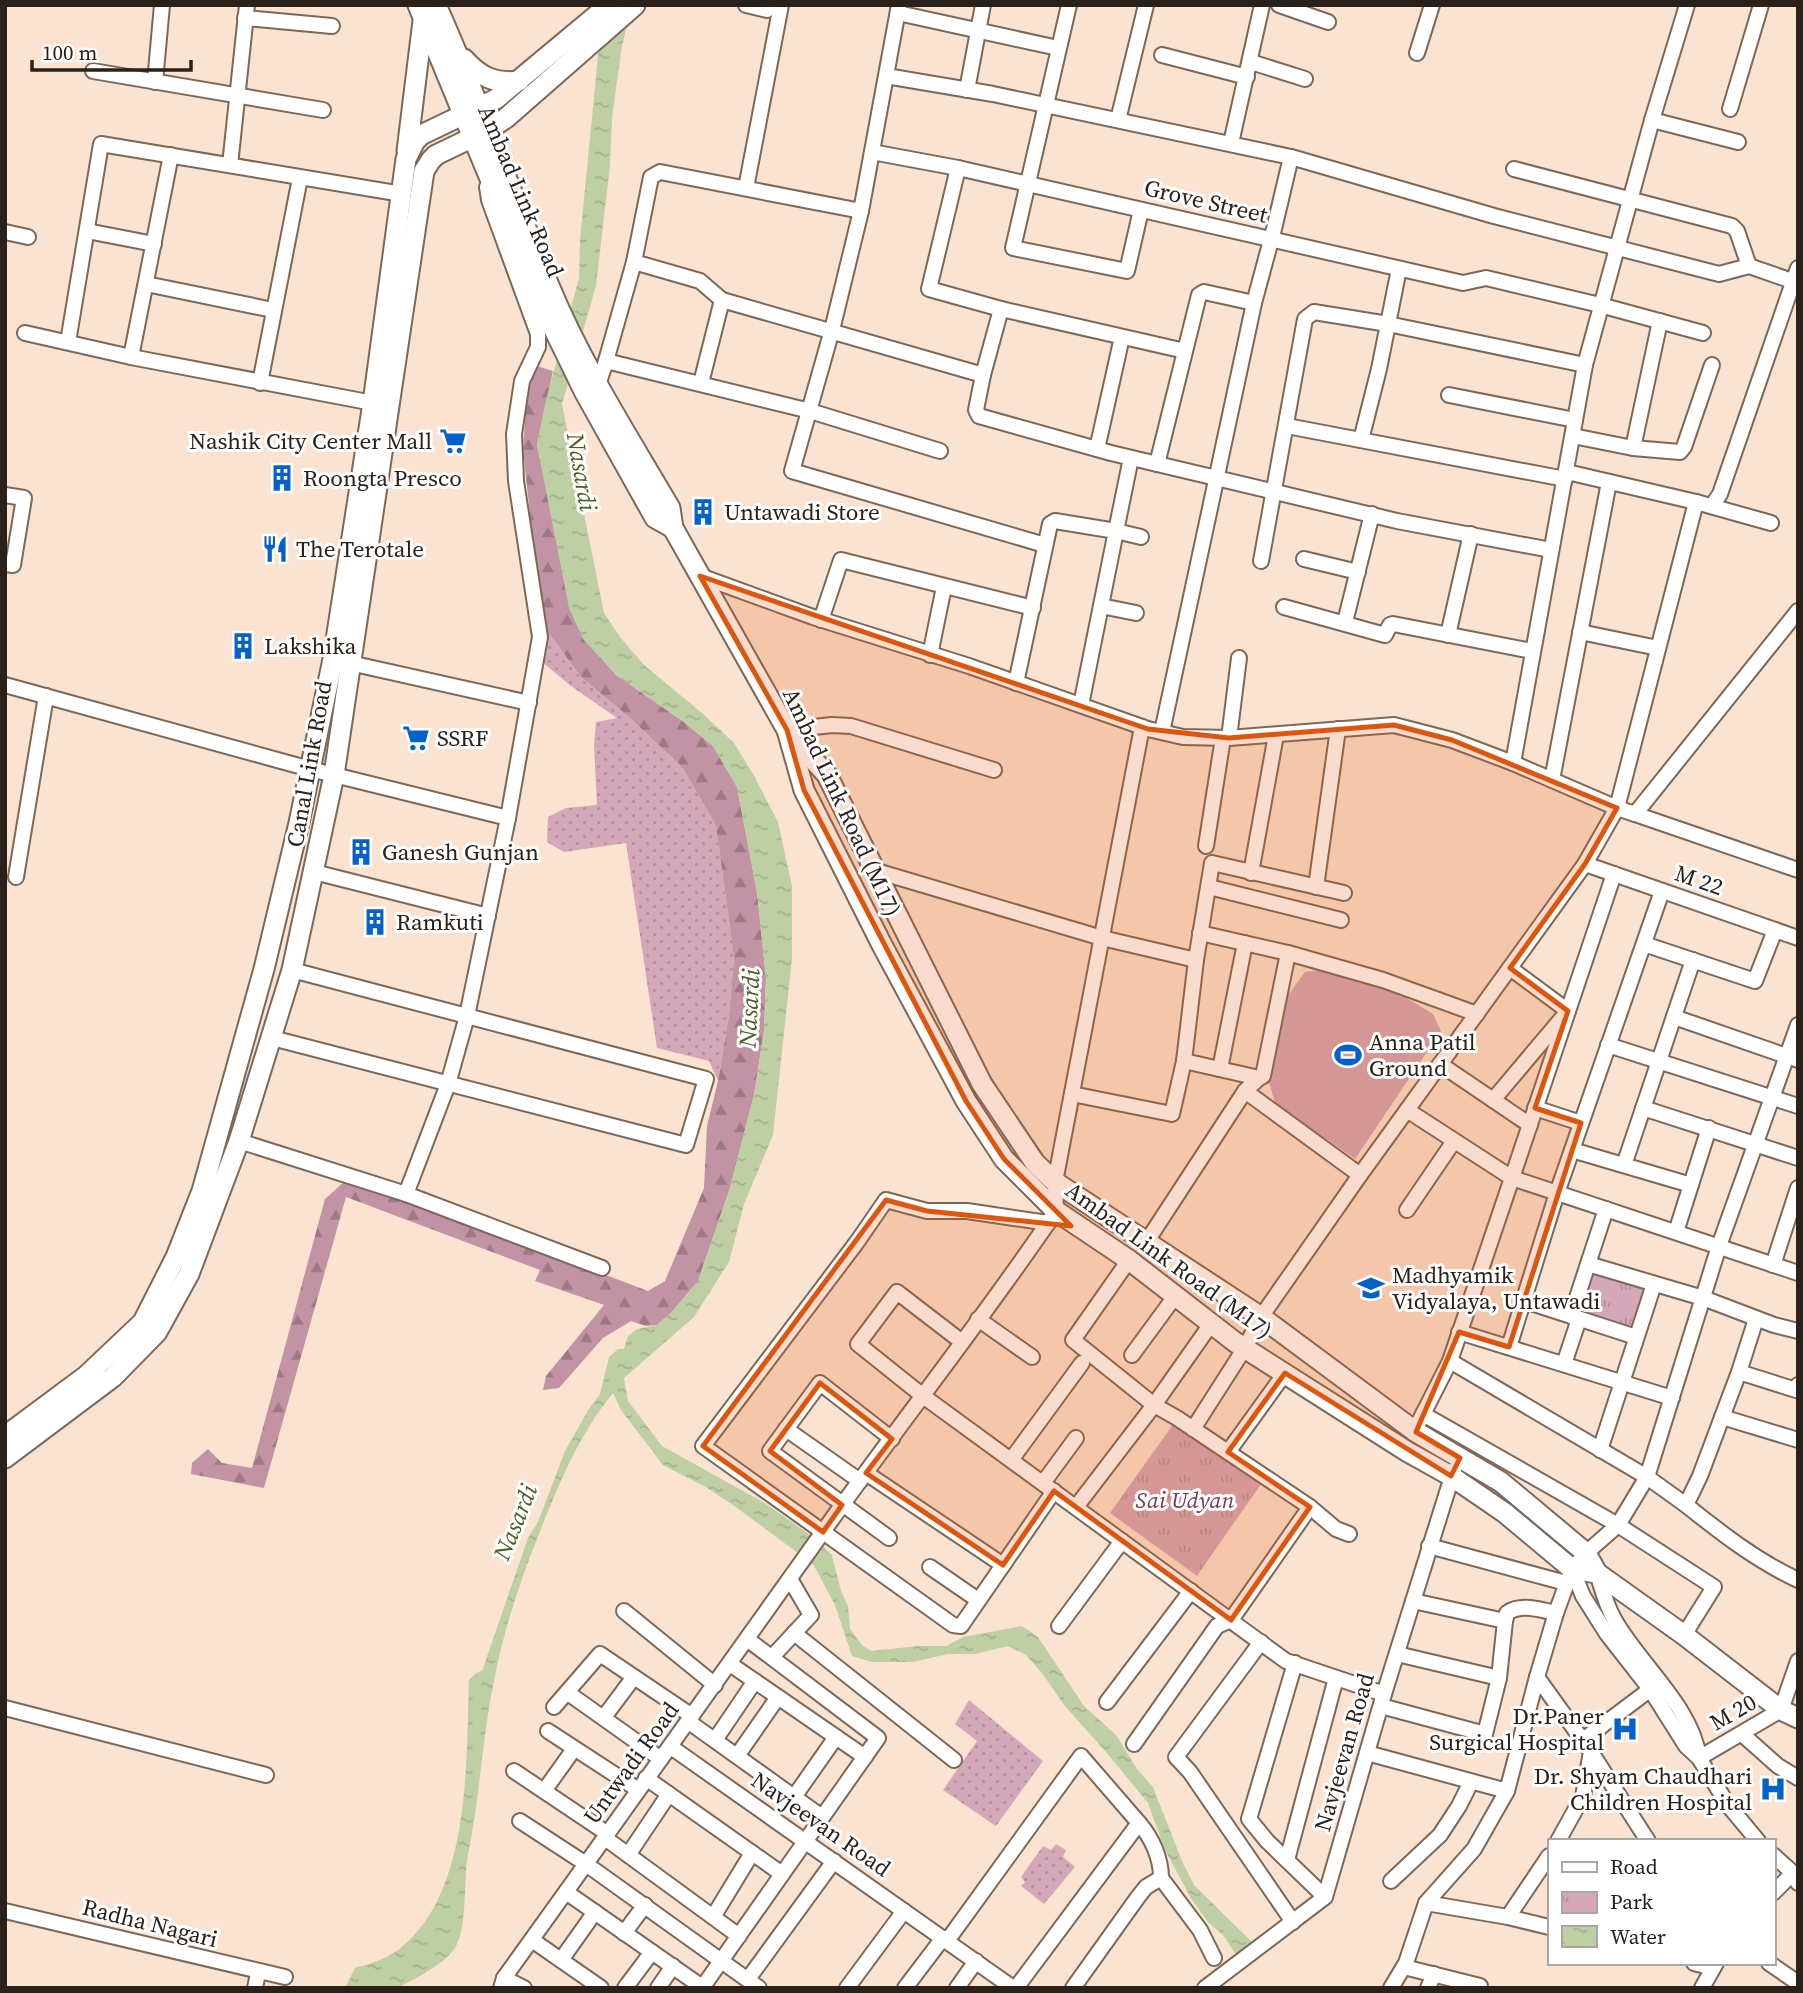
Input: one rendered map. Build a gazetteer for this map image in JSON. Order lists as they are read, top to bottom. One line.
{"streets":{"main road":["Ambad Link Road","Canal Link Road","Ambad Link Road (M17)"],"street":["Grove Street","M 22","M 20","Navjeevan Road","Untwadi Road","Radha Nagari"]},"crossings":[["Ambad Link Road","Canal Link Road"],["Ambad Link Road","Ambad Link Road (M17)"],["Ambad Link Road (M17)","Navjeevan Road"],["Ambad Link Road (M17)","Untwadi Road"],["Navjeevan Road","Untwadi Road"]],"water":["Nasardi"],"parks":["Sai Udyan"],"places":{"supermarket":["Nashik City Center Mall","SSRF"],"building":["Roongta Presco","Untawadi Store","Lakshika","Ganesh Gunjan","Ramkuti"],"restaurant":["The Terotale"],"sports":["Anna Patil Ground"],"school or university":["Madhyamik Vidyalaya, Untawadi"],"hospital":["Dr.Paner Surgical Hospital","Dr. Shyam Chaudhari Children Hospital"]},"legend":["Road","Park","Water"],"scale_bar":"100 m"}
